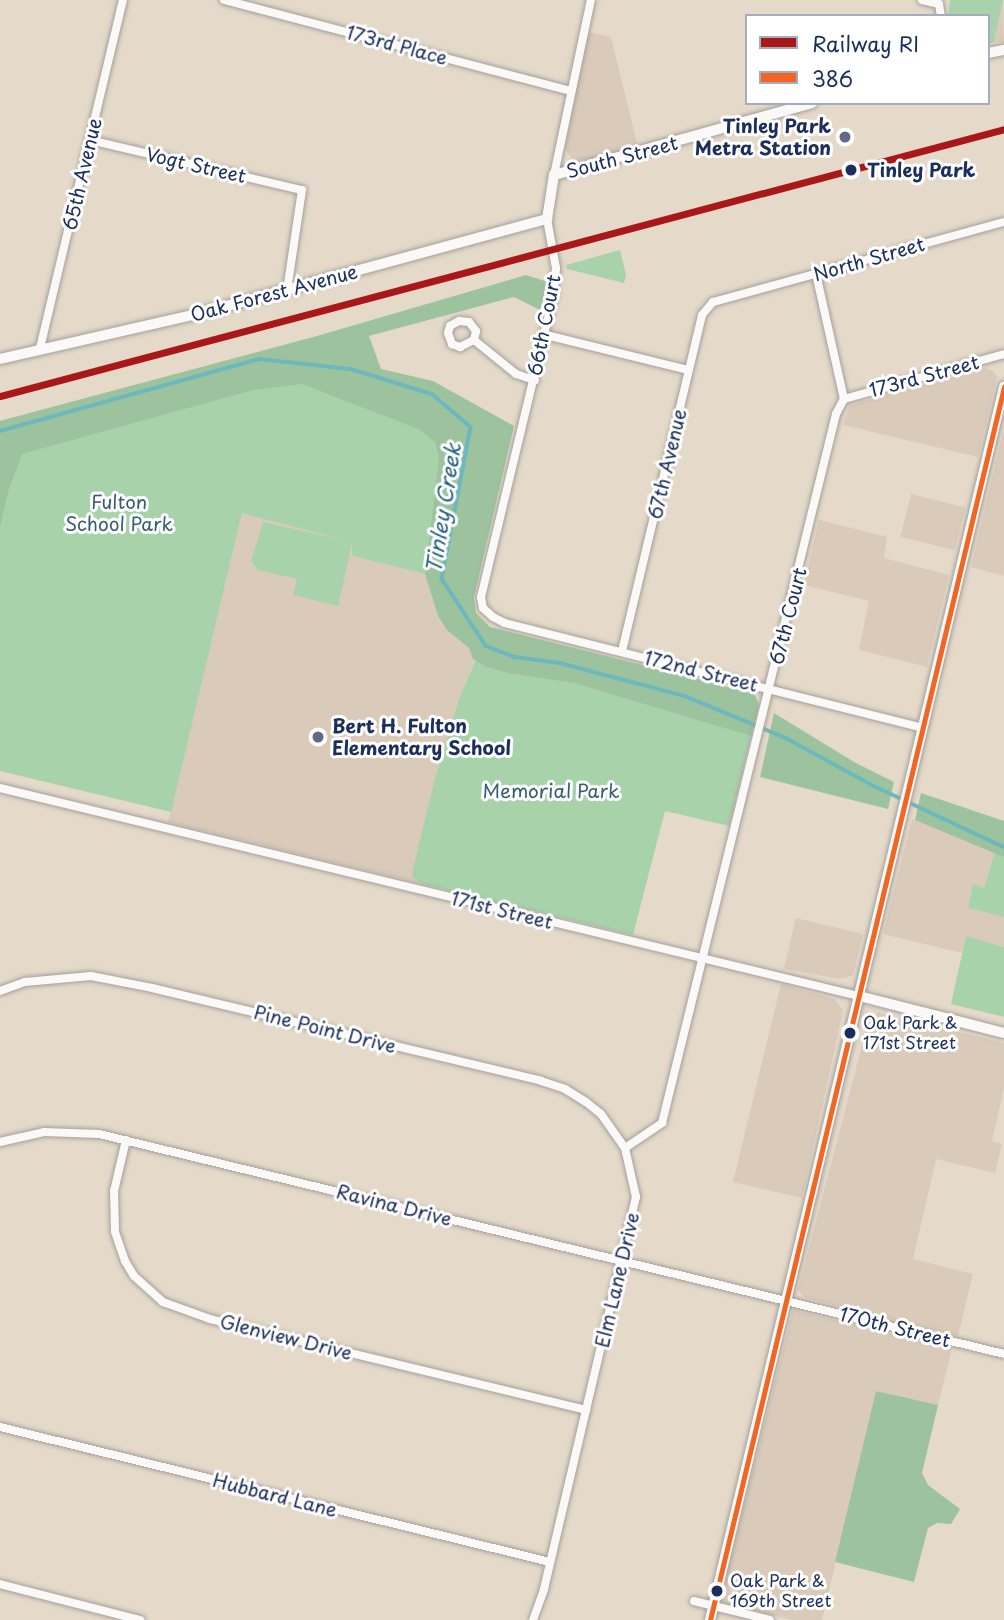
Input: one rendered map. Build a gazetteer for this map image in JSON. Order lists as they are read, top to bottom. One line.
{"streets":{"street":["173rd Place","South Street","Vogt Street","65th Avenue","North Street","Oak Forest Avenue","66th Court","173rd Street","67th Avenue","67th Court","172nd Street","171st Street","Pine Point Drive","Ravina Drive","Elm Lane Drive","170th Street","Glenview Drive","Hubbard Lane"]},"crossings":[["173rd Place","66th Court"],["South Street","66th Court"],["Vogt Street","65th Avenue"],["Vogt Street","Oak Forest Avenue"],["65th Avenue","Oak Forest Avenue"],["North Street","67th Avenue"],["Oak Forest Avenue","66th Court"],["66th Court","172nd Street"],["173rd Street","67th Court"],["67th Avenue","172nd Street"],["67th Court","172nd Street"],["67th Court","171st Street"],["Pine Point Drive","Elm Lane Drive"],["Ravina Drive","Elm Lane Drive"],["Ravina Drive","170th Street"],["Ravina Drive","Glenview Drive"],["Elm Lane Drive","Glenview Drive"],["Elm Lane Drive","Hubbard Lane"]],"water":["Tinley Creek"],"parks":["Fulton School Park","Memorial Park"],"places":["Tinley Park Metra Station","Tinley Park","Bert H. Fulton Elementary School","Oak Park & 171st Street","Oak Park & 169th Street"],"lines":["rail line RI","transit line 386"],"legend":["Railway RI","386"]}
